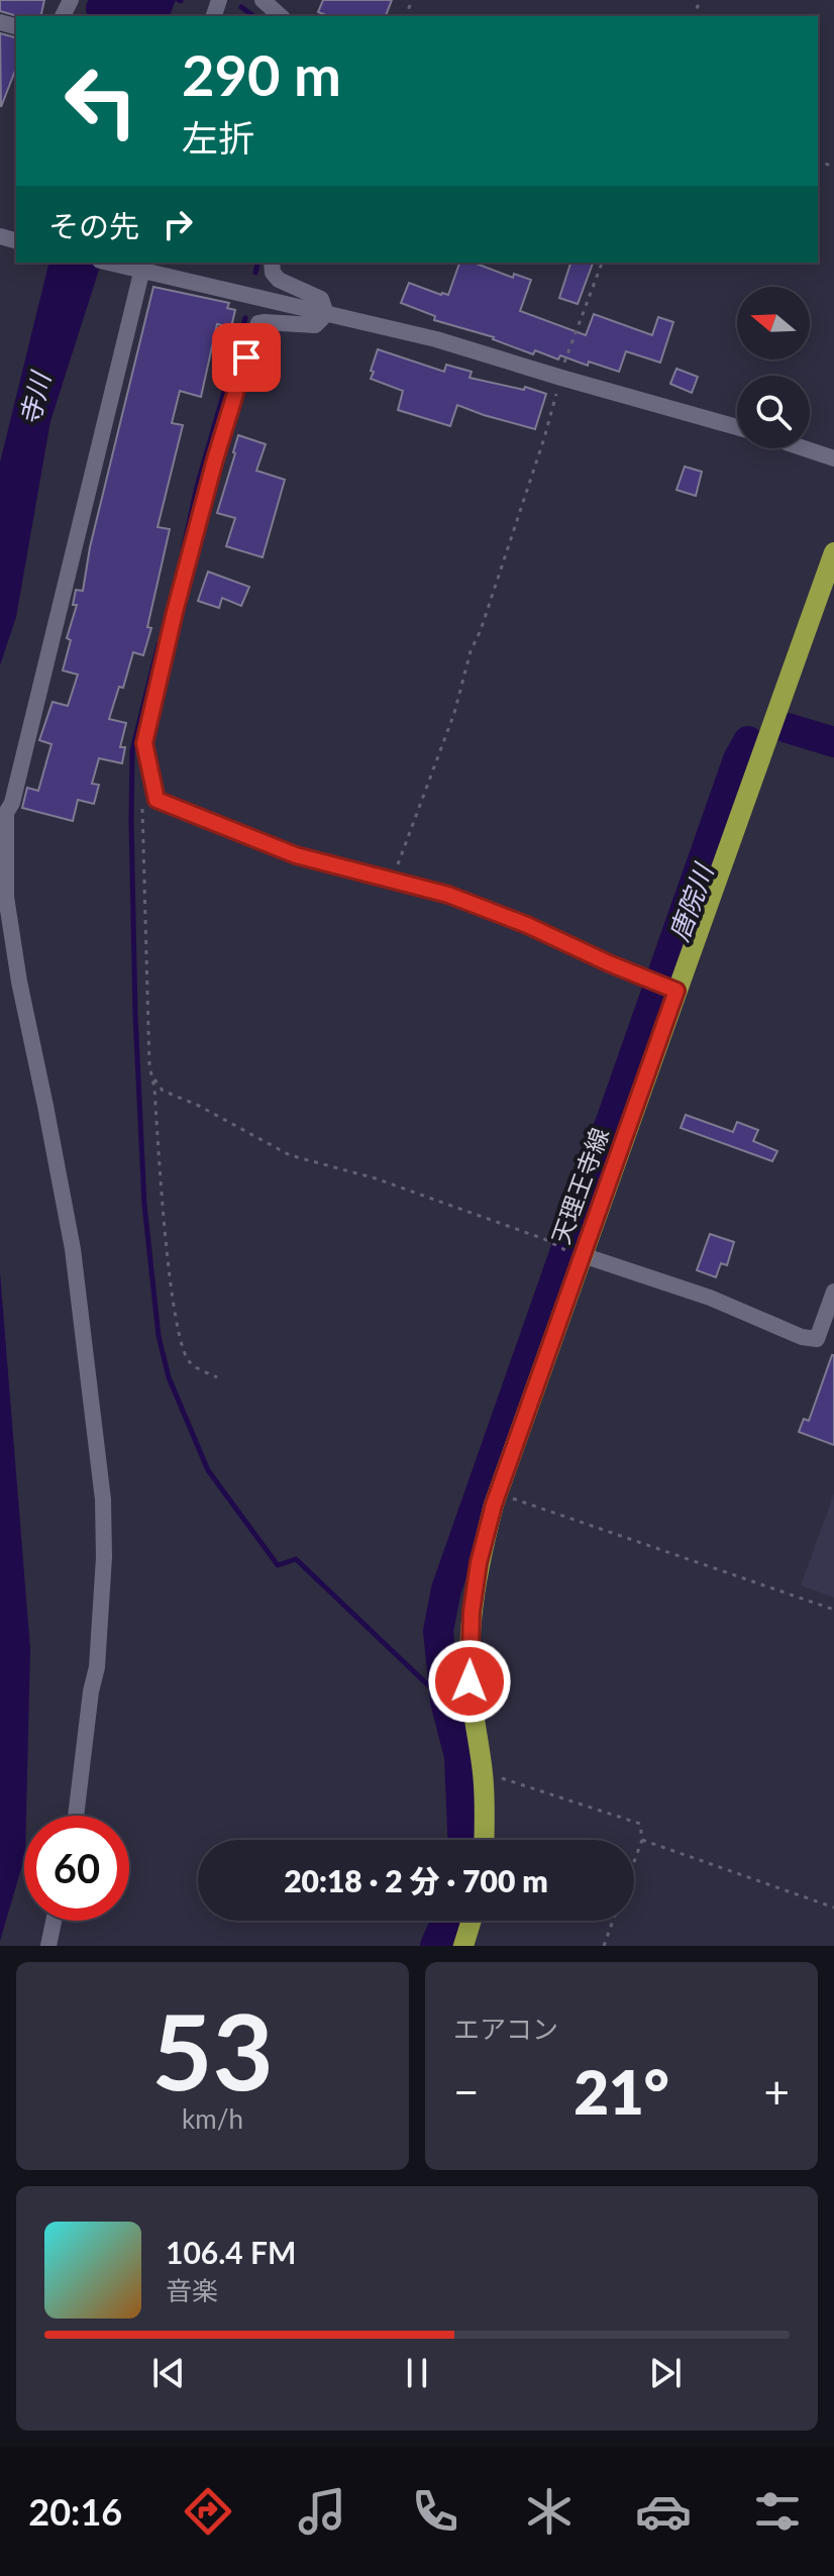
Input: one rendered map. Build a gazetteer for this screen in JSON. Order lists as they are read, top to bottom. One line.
{"streets":{"main road":["天理王寺線"]},"water":["寺川","唐院川"],"north":"left","page":{"turn":["290 m","左折"],"then":"その先","limit":"60","trip":"20:18 · 2 分 · 700 m","tile":[["53","km/h"],"エアコン"],"heat":["−","21°","+"],"song":["106.4 FM","音楽"],"tabs":"20:16"}}
